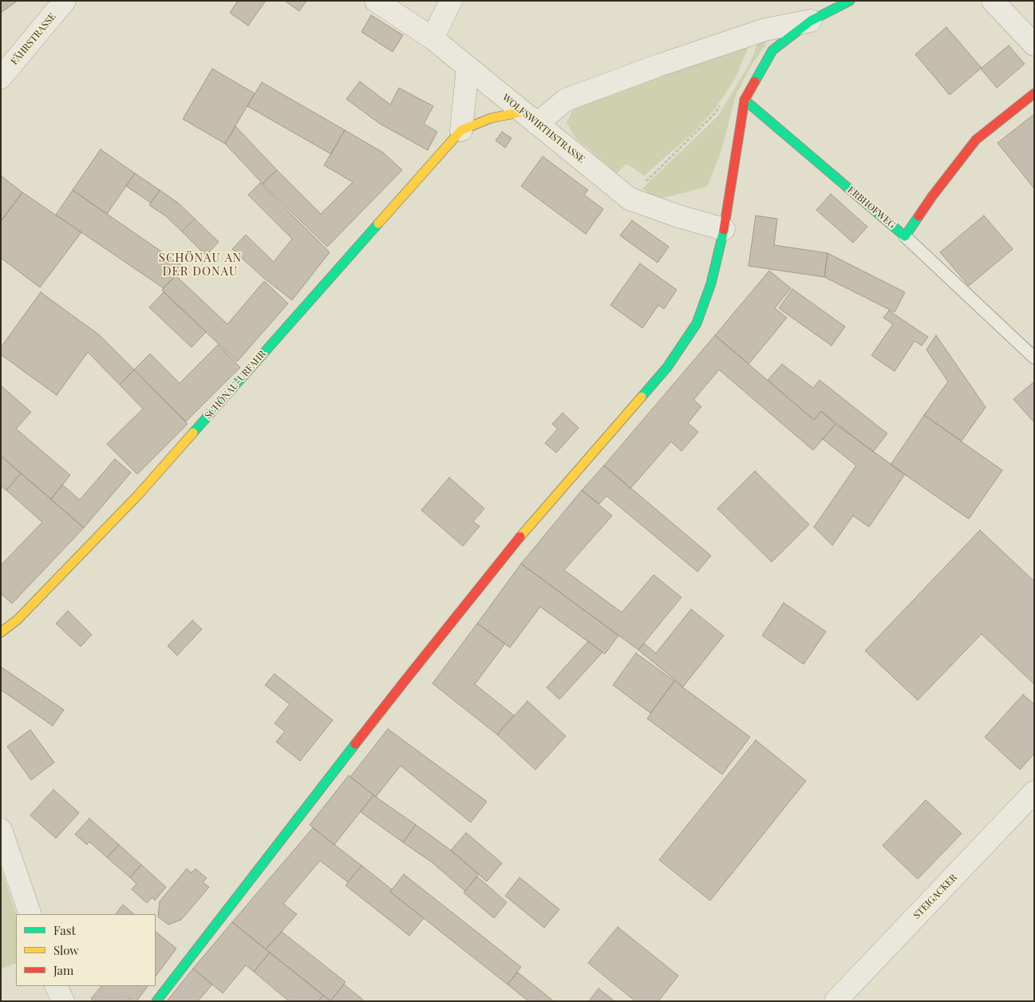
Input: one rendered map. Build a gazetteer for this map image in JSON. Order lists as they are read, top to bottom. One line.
{"streets":{"street":["FÄHRSTRASSE","WOLFSWIRTHSTRASSE","ERBHOFWEG","SCHÖNAU-URFAHR","STEIGACKER"]},"crossings":[["WOLFSWIRTHSTRASSE","SCHÖNAU-URFAHR"]],"districts":["SCHÖNAU AN DER DONAU"],"legend":["Fast","Slow","Jam"]}
